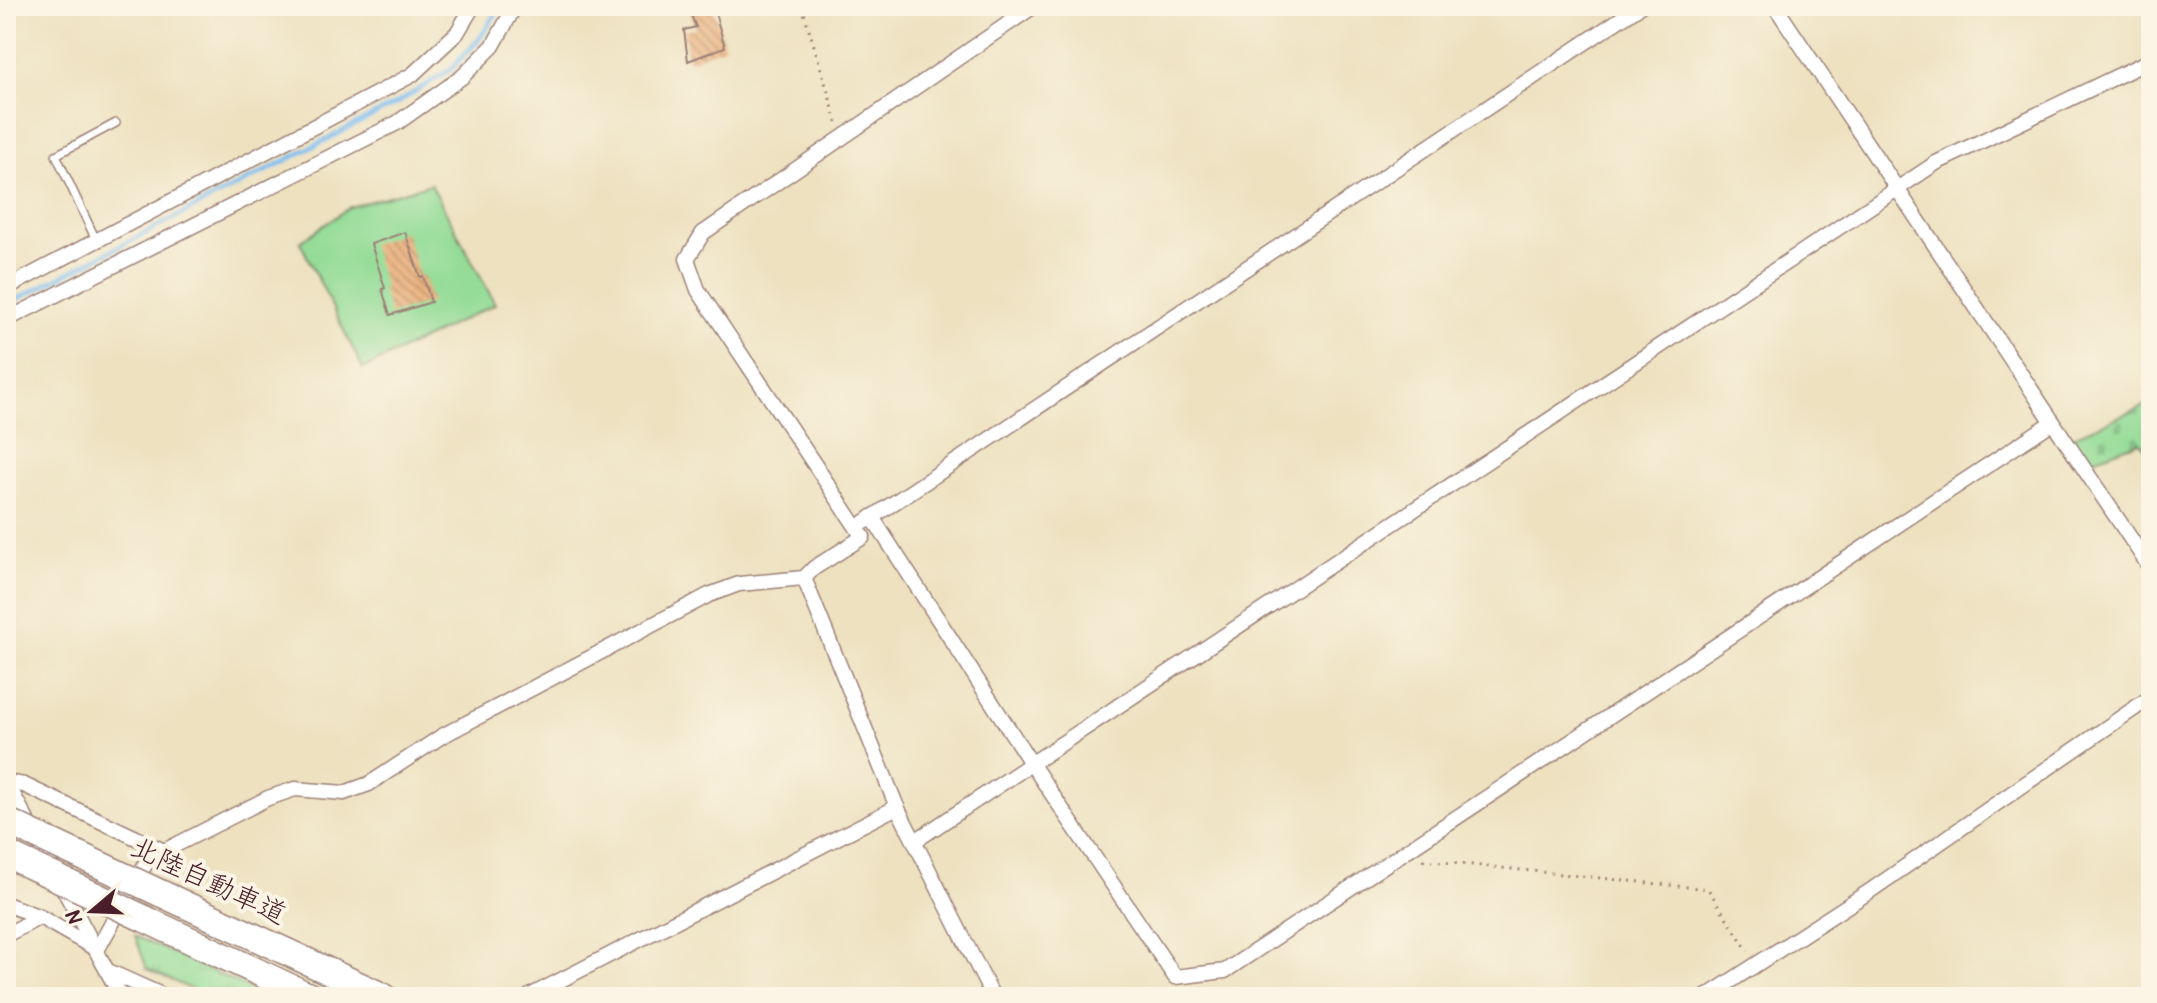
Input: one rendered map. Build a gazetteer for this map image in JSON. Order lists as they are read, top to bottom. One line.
{"streets":{"highway":["北陸自動車道"]},"north":"left"}
